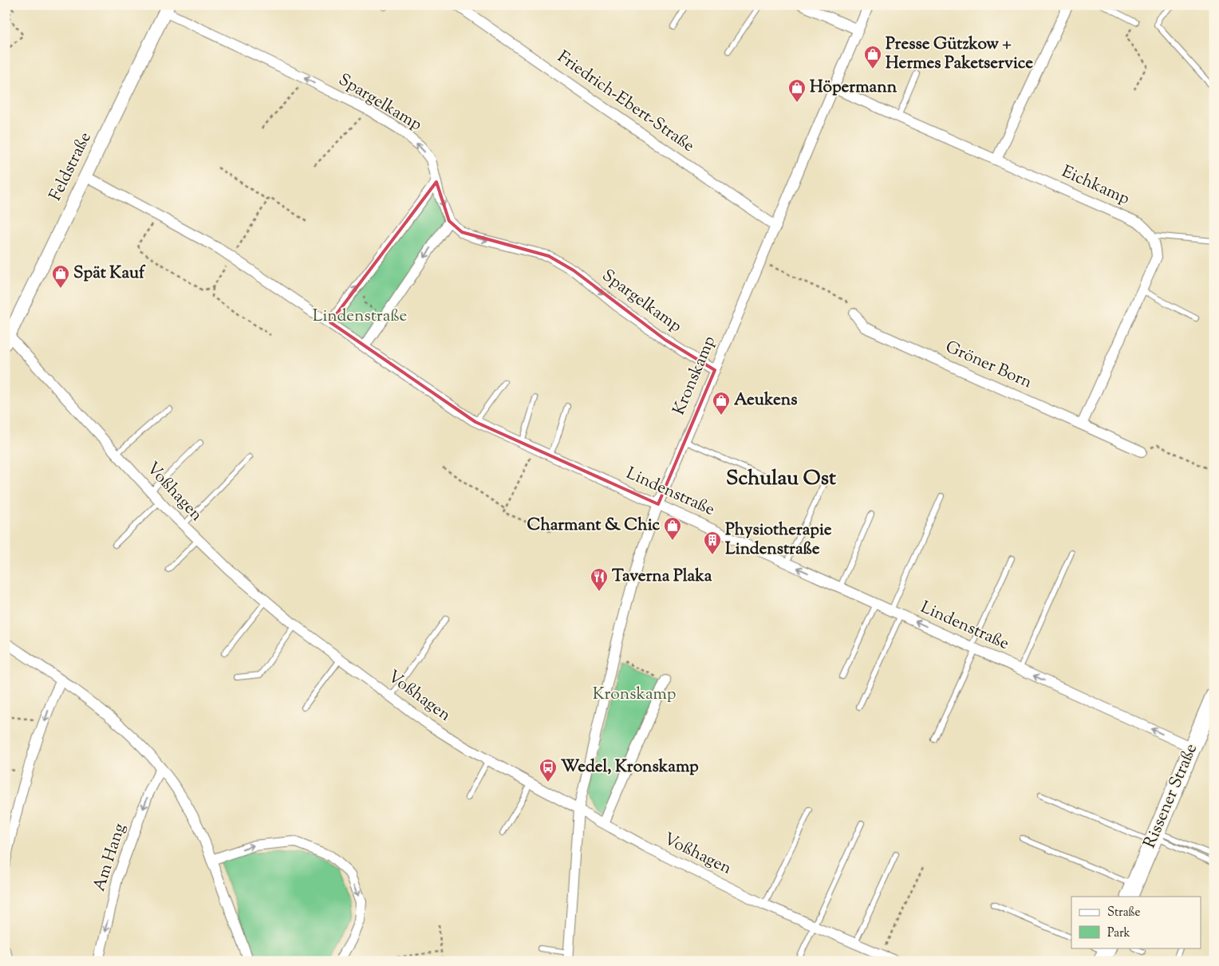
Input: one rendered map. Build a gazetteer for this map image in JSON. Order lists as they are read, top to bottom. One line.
{"streets":{"main road":["Rissener Straße"],"street":["Friedrich-Ebert-Straße","Spargelkamp","Feldstraße","Eichkamp","Gröner Born","Kronskamp","Voßhagen","Lindenstraße","Am Hang"]},"crossings":[["Friedrich-Ebert-Straße","Kronskamp"],["Spargelkamp","Feldstraße"],["Spargelkamp","Kronskamp"],["Feldstraße","Voßhagen"],["Feldstraße","Lindenstraße"],["Eichkamp","Kronskamp"],["Kronskamp","Voßhagen"],["Kronskamp","Lindenstraße"],["Lindenstraße","Rissener Straße"]],"one_way":["Am Hang"],"districts":["Schulau Ost"],"parks":["Lindenstraße","Kronskamp"],"places":{"shop":["Presse Gützkow + Hermes Paketservice","Höpermann","Spät Kauf","Aeukens","Charmant & Chic"],"building":["Physiotherapie Lindenstraße"],"restaurant":["Taverna Plaka"],"bus stop":["Wedel, Kronskamp"]},"legend":["Straße","Park"]}
